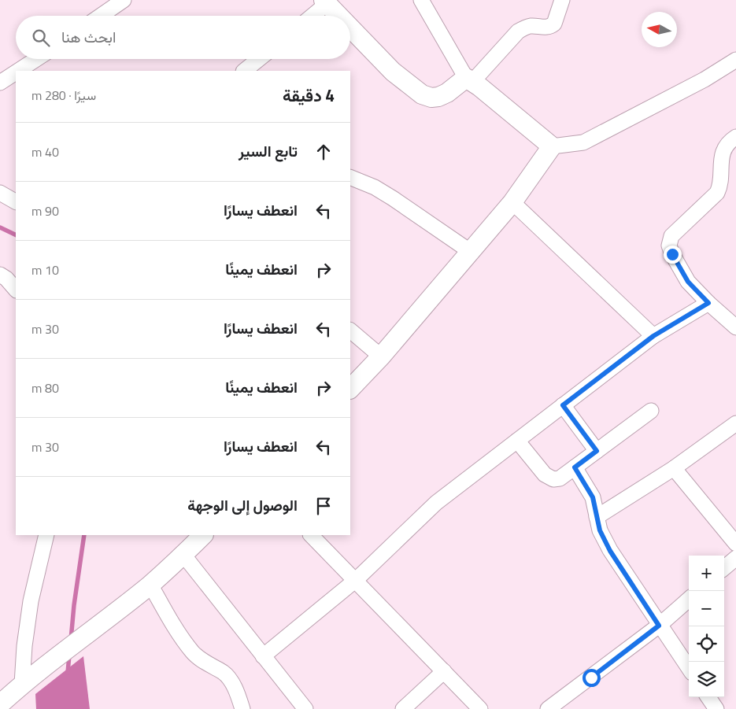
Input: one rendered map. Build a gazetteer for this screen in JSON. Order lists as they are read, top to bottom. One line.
{"north":"left","page":{"search":"ابحث هنا","heading":["4 دقيقة","سيرًا · 280 m"],"list":[["تابع السير","40 m"],["انعطف يسارًا","90 m"],["انعطف يمينًا","10 m"],["انعطف يسارًا","30 m"],["انعطف يمينًا","80 m"],["انعطف يسارًا","30 m"],"الوصول إلى الوجهة"],"map_buttons":["+","−"]}}
